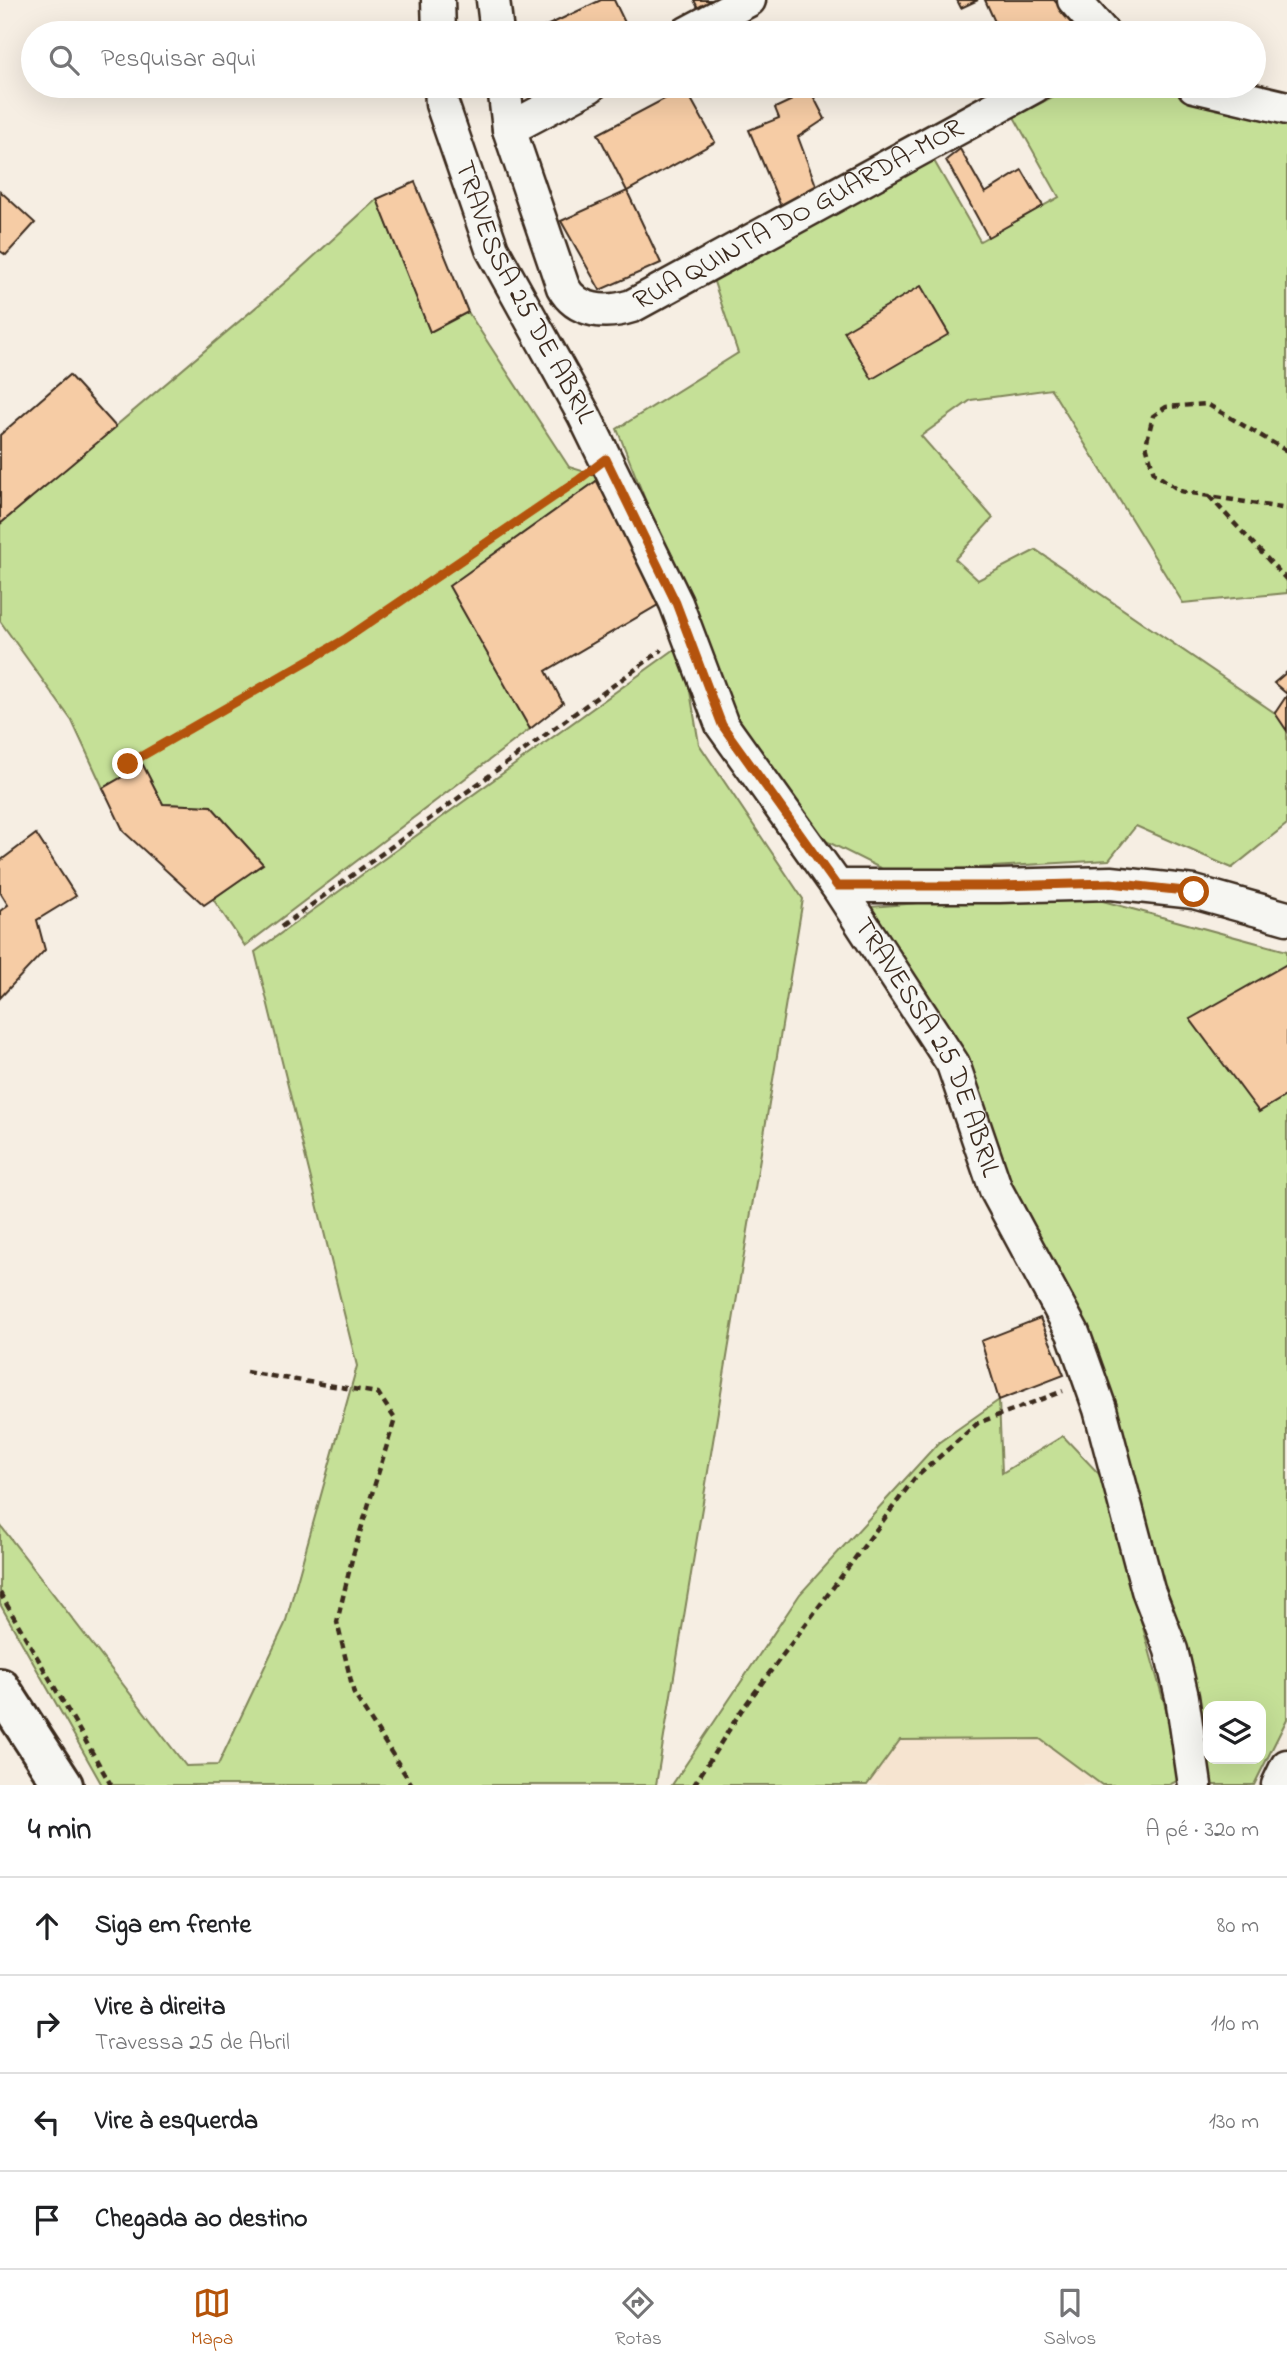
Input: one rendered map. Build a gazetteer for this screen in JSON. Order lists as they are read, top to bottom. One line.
{"streets":{"street":["RUA QUINTA DO GUARDA-MOR","TRAVESSA 25 DE ABRIL"]},"page":{"search":"Pesquisar aqui","heading":["4 min","A pé · 320 m"],"list":[["Siga em frente","80 m"],["Vire à direita","Travessa 25 de Abril","110 m"],["Vire à esquerda","130 m"],"Chegada ao destino"],"nav":["Mapa","Rotas","Salvos"]}}
